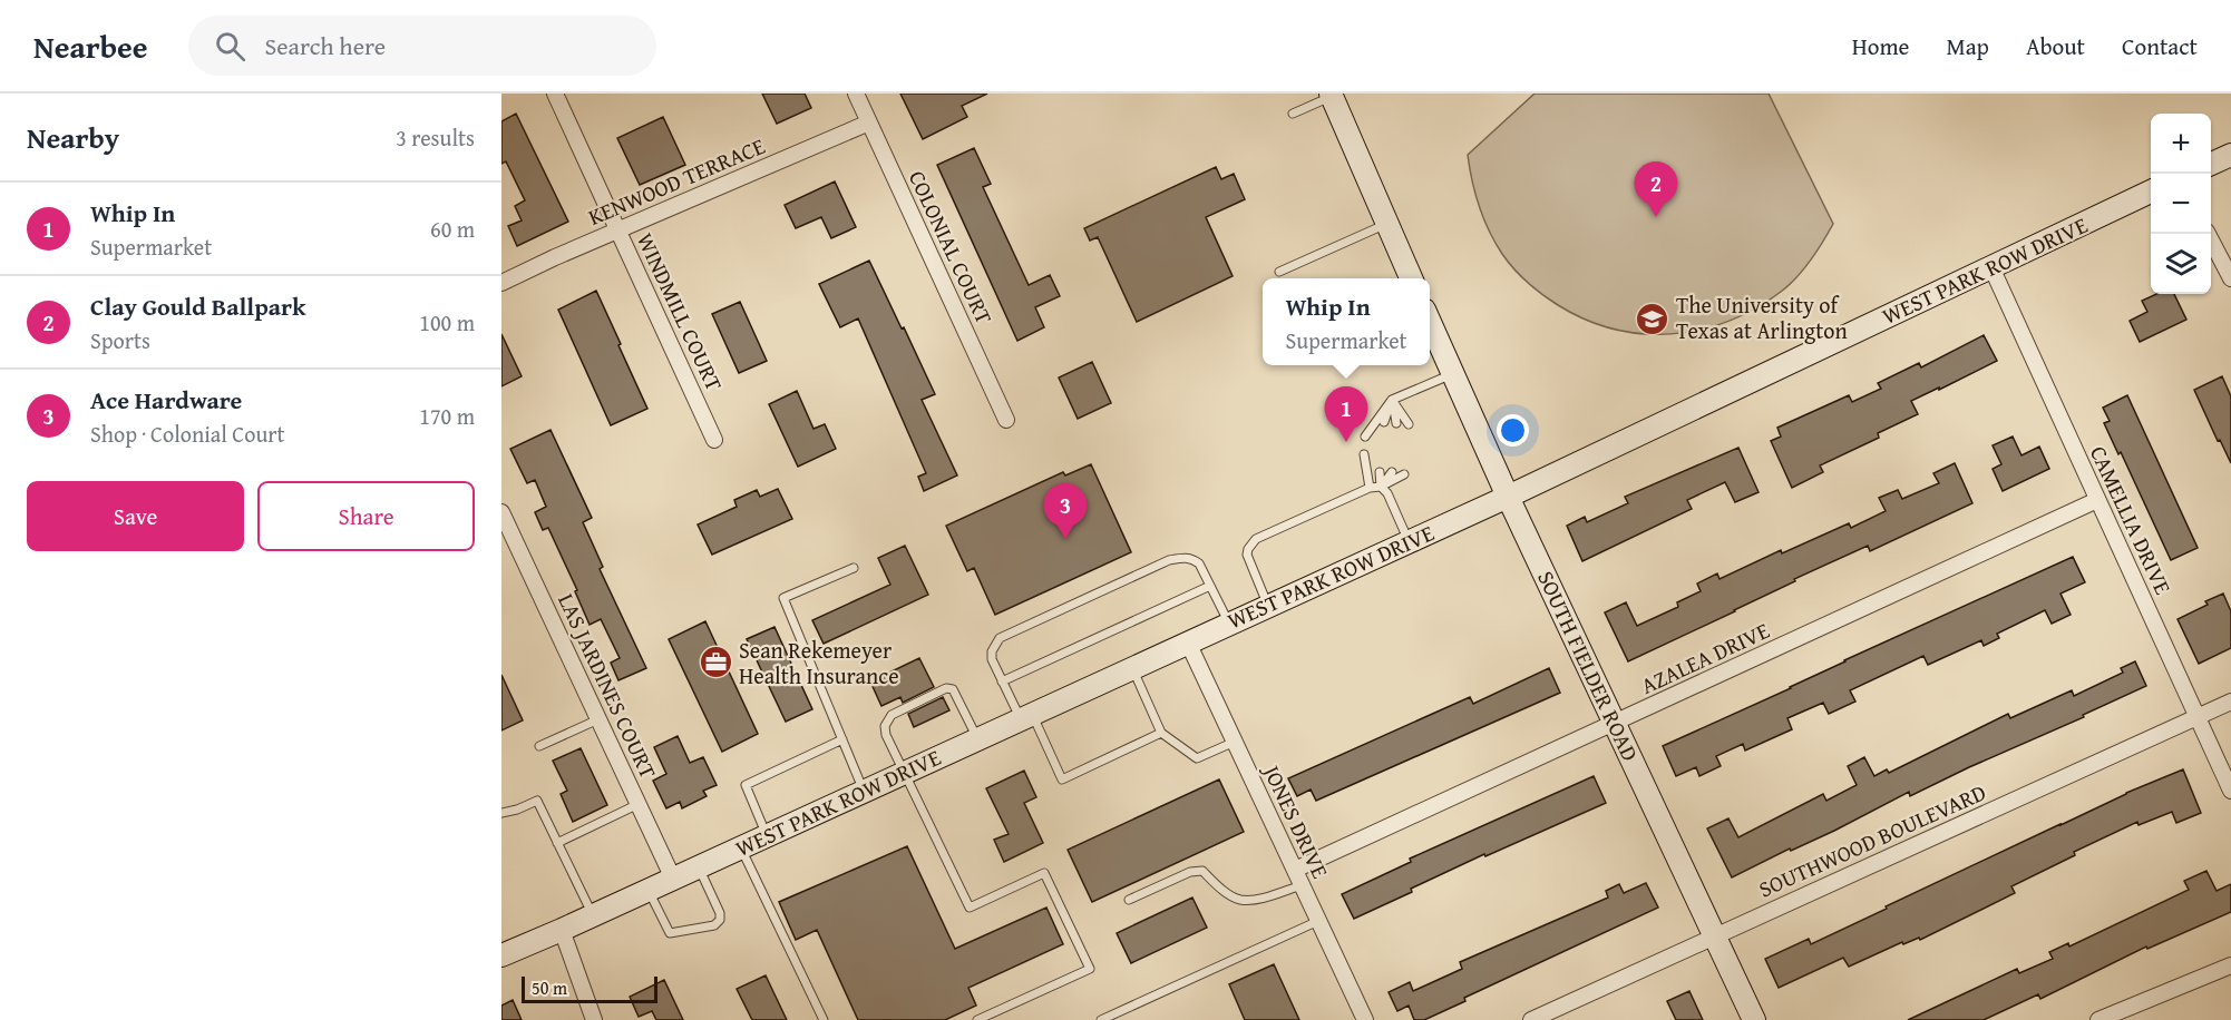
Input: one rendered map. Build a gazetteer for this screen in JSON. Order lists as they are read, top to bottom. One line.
{"streets":{"main road":["WEST PARK ROW DRIVE","SOUTH FIELDER ROAD"],"street":["KENWOOD TERRACE","COLONIAL COURT","WINDMILL COURT","CAMELLIA DRIVE","AZALEA DRIVE","LAS JARDINES COURT","JONES DRIVE","SOUTHWOOD BOULEVARD"]},"crossings":[["KENWOOD TERRACE","COLONIAL COURT"],["KENWOOD TERRACE","WINDMILL COURT"],["WEST PARK ROW DRIVE","CAMELLIA DRIVE"],["WEST PARK ROW DRIVE","SOUTH FIELDER ROAD"],["WEST PARK ROW DRIVE","LAS JARDINES COURT"],["WEST PARK ROW DRIVE","JONES DRIVE"],["CAMELLIA DRIVE","AZALEA DRIVE"],["CAMELLIA DRIVE","SOUTHWOOD BOULEVARD"],["AZALEA DRIVE","SOUTH FIELDER ROAD"],["AZALEA DRIVE","JONES DRIVE"],["SOUTH FIELDER ROAD","SOUTHWOOD BOULEVARD"]],"places":{"school or university":["The University of Texas at Arlington"],"office":["Sean Rekemeyer Health Insurance"]},"scale_bar":"50 m","page":{"header":"Nearbee","search":"Search here","nav":["Home","Map","About","Contact"],"heading":["Nearby","3 results"],"map_buttons":["+","−"],"pins":["2","1","3"],"list":[{"mark":"1","name":"Whip In","note":"Supermarket","value":"60 m"},{"mark":"2","name":"Clay Gould Ballpark","note":"Sports","value":"100 m"},{"mark":"3","name":"Ace Hardware","note":"Shop · Colonial Court","value":"170 m"}],"popup":["Whip In","Supermarket"],"buttons":["Save","Share"],"scale":"50 m"}}
